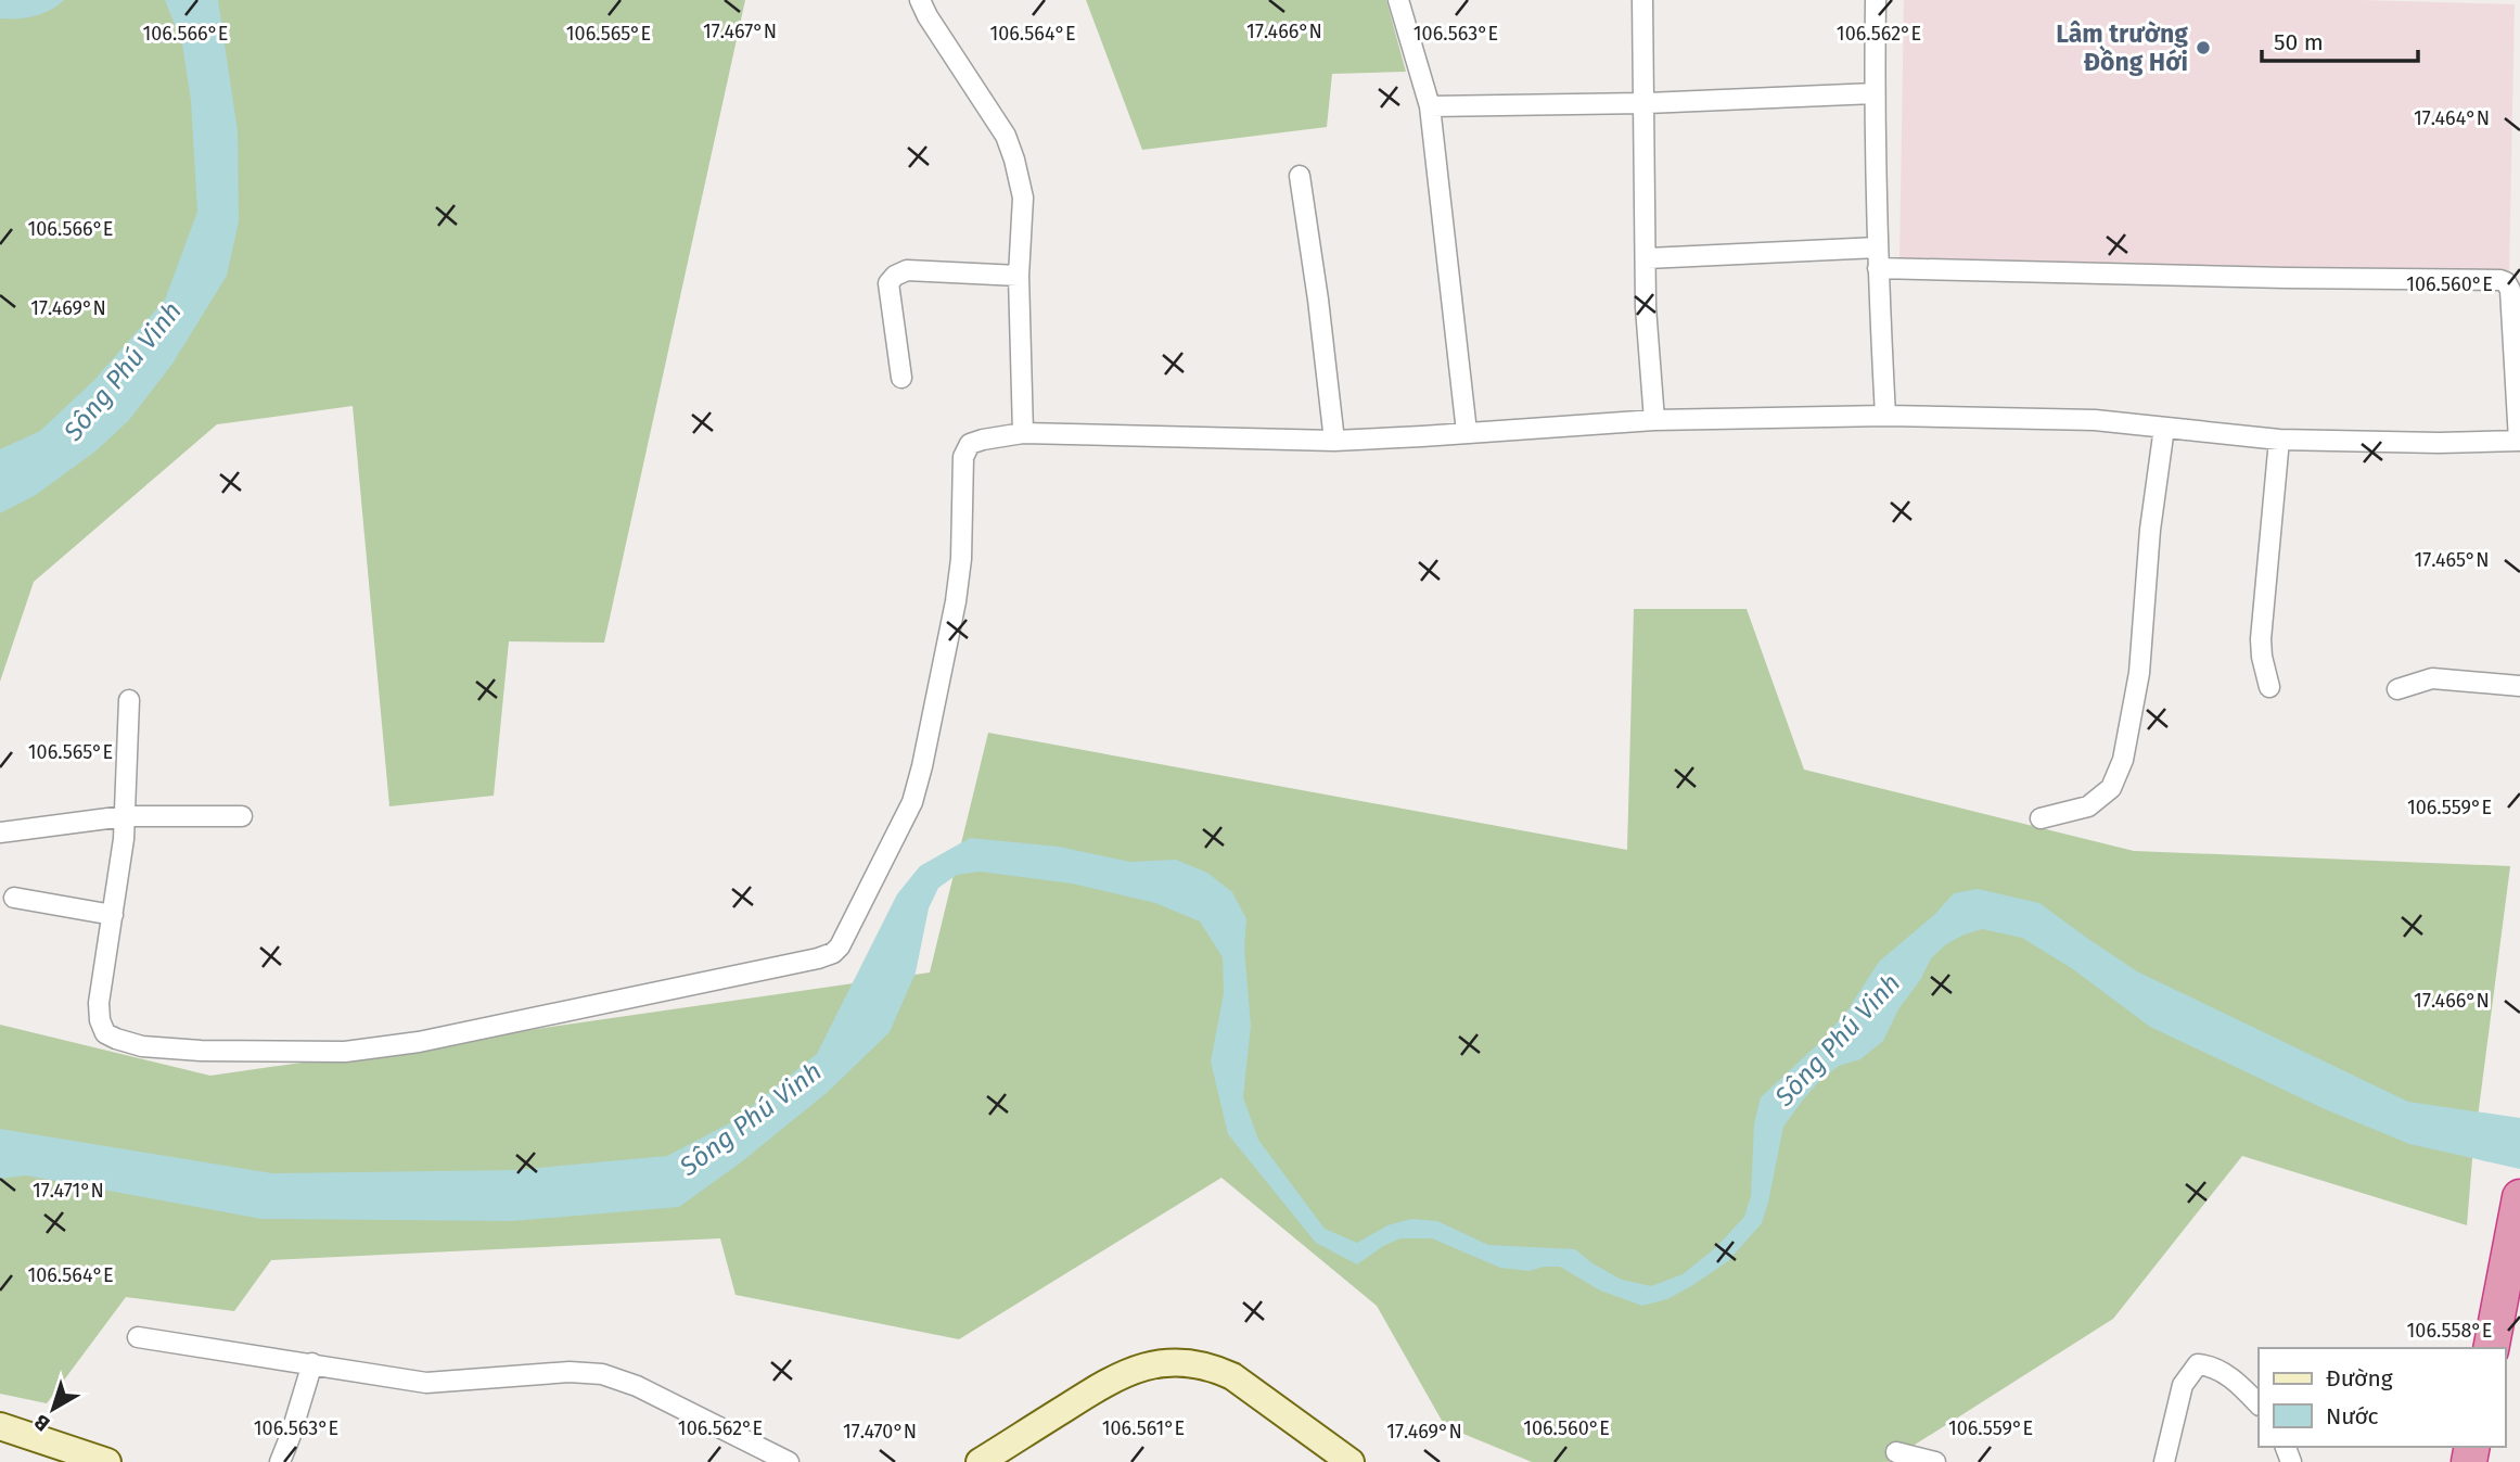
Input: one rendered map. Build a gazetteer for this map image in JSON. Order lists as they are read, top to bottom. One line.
{"water":["Sông Phú Vinh"],"places":["Lâm trường Đồng Hới"],"legend":["Đường","Nước"],"scale_bar":"50 m","north":"bottom left","coordinates":["17.467°N","17.466°N","106.566°E","106.565°E","106.564°E","106.563°E","106.562°E","17.464°N","106.560°E","17.469°N","17.465°N","106.559°E","17.471°N","106.558°E","106.561°E","17.470°N"]}
